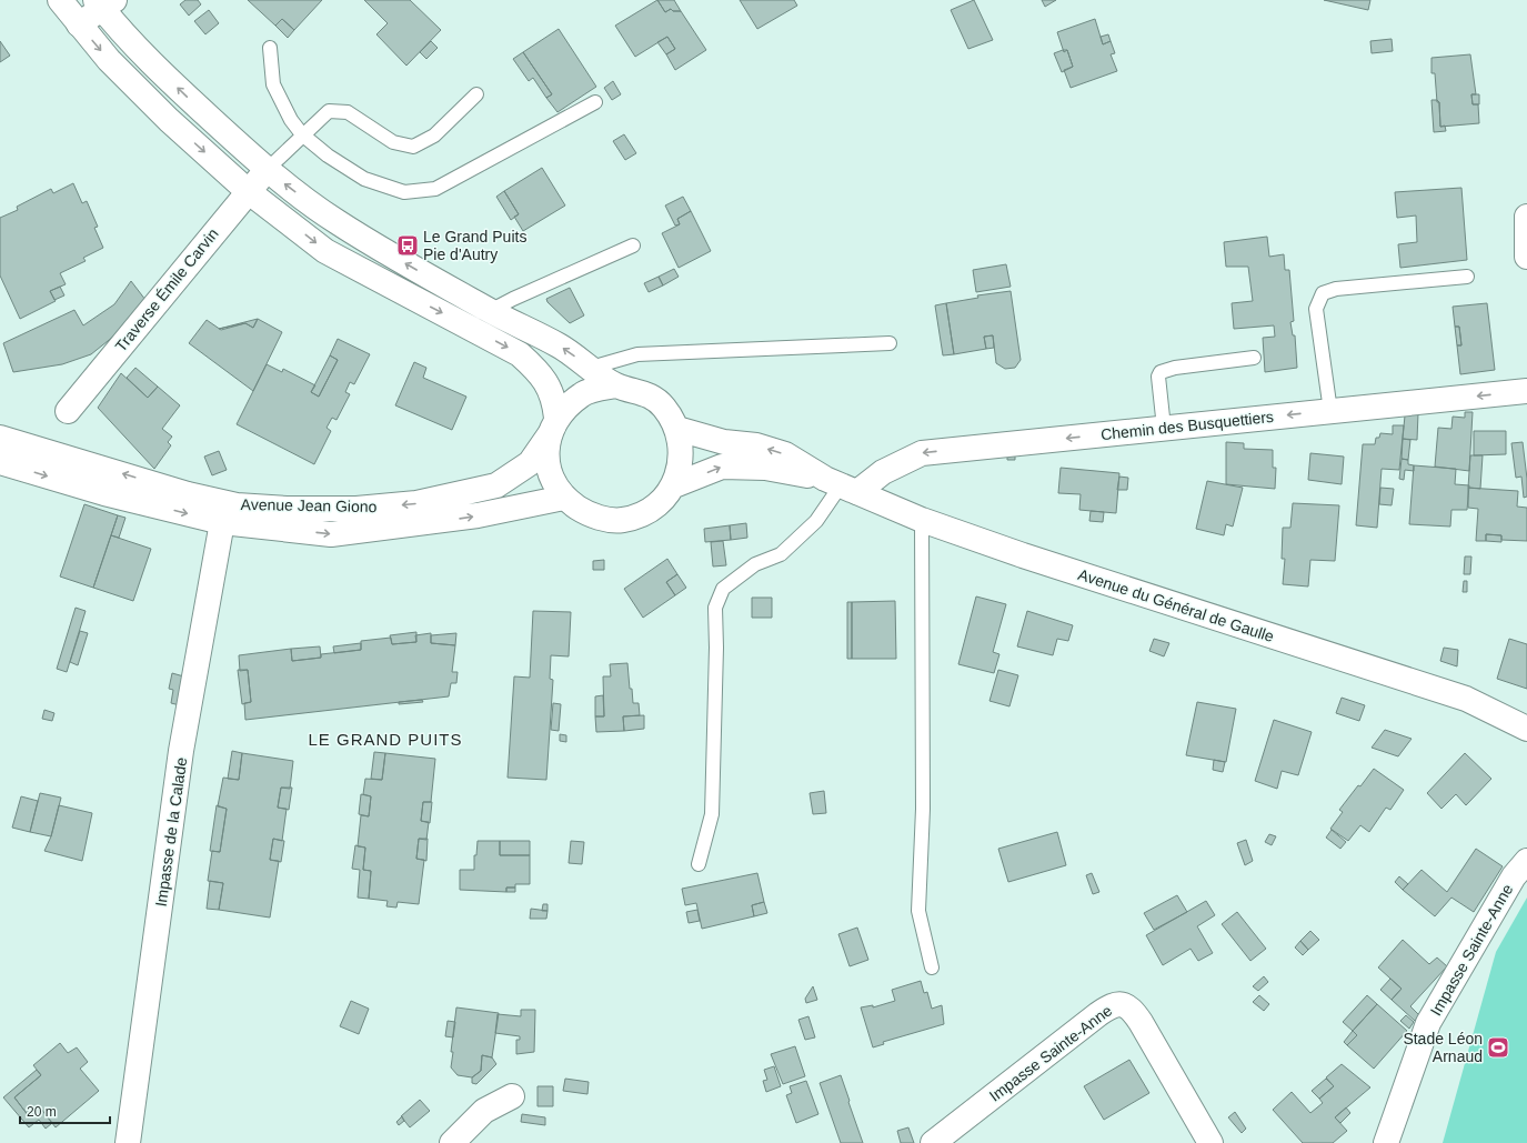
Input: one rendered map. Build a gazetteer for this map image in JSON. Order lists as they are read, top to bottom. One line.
{"streets":{"street":["Traverse Émile Carvin","Chemin des Busquettiers","Avenue Jean Giono","Avenue du Général de Gaulle","Impasse de la Calade","Impasse Sainte-Anne"]},"crossings":[["Chemin des Busquettiers","Avenue du Général de Gaulle"],["Avenue Jean Giono","Avenue du Général de Gaulle"],["Avenue Jean Giono","Impasse de la Calade"]],"one_way":["Chemin des Busquettiers"],"districts":["LE GRAND PUITS"],"places":{"bus stop":["Le Grand Puits Pie d'Autry"],"sports":["Stade Léon Arnaud"]},"scale_bar":"20 m"}
